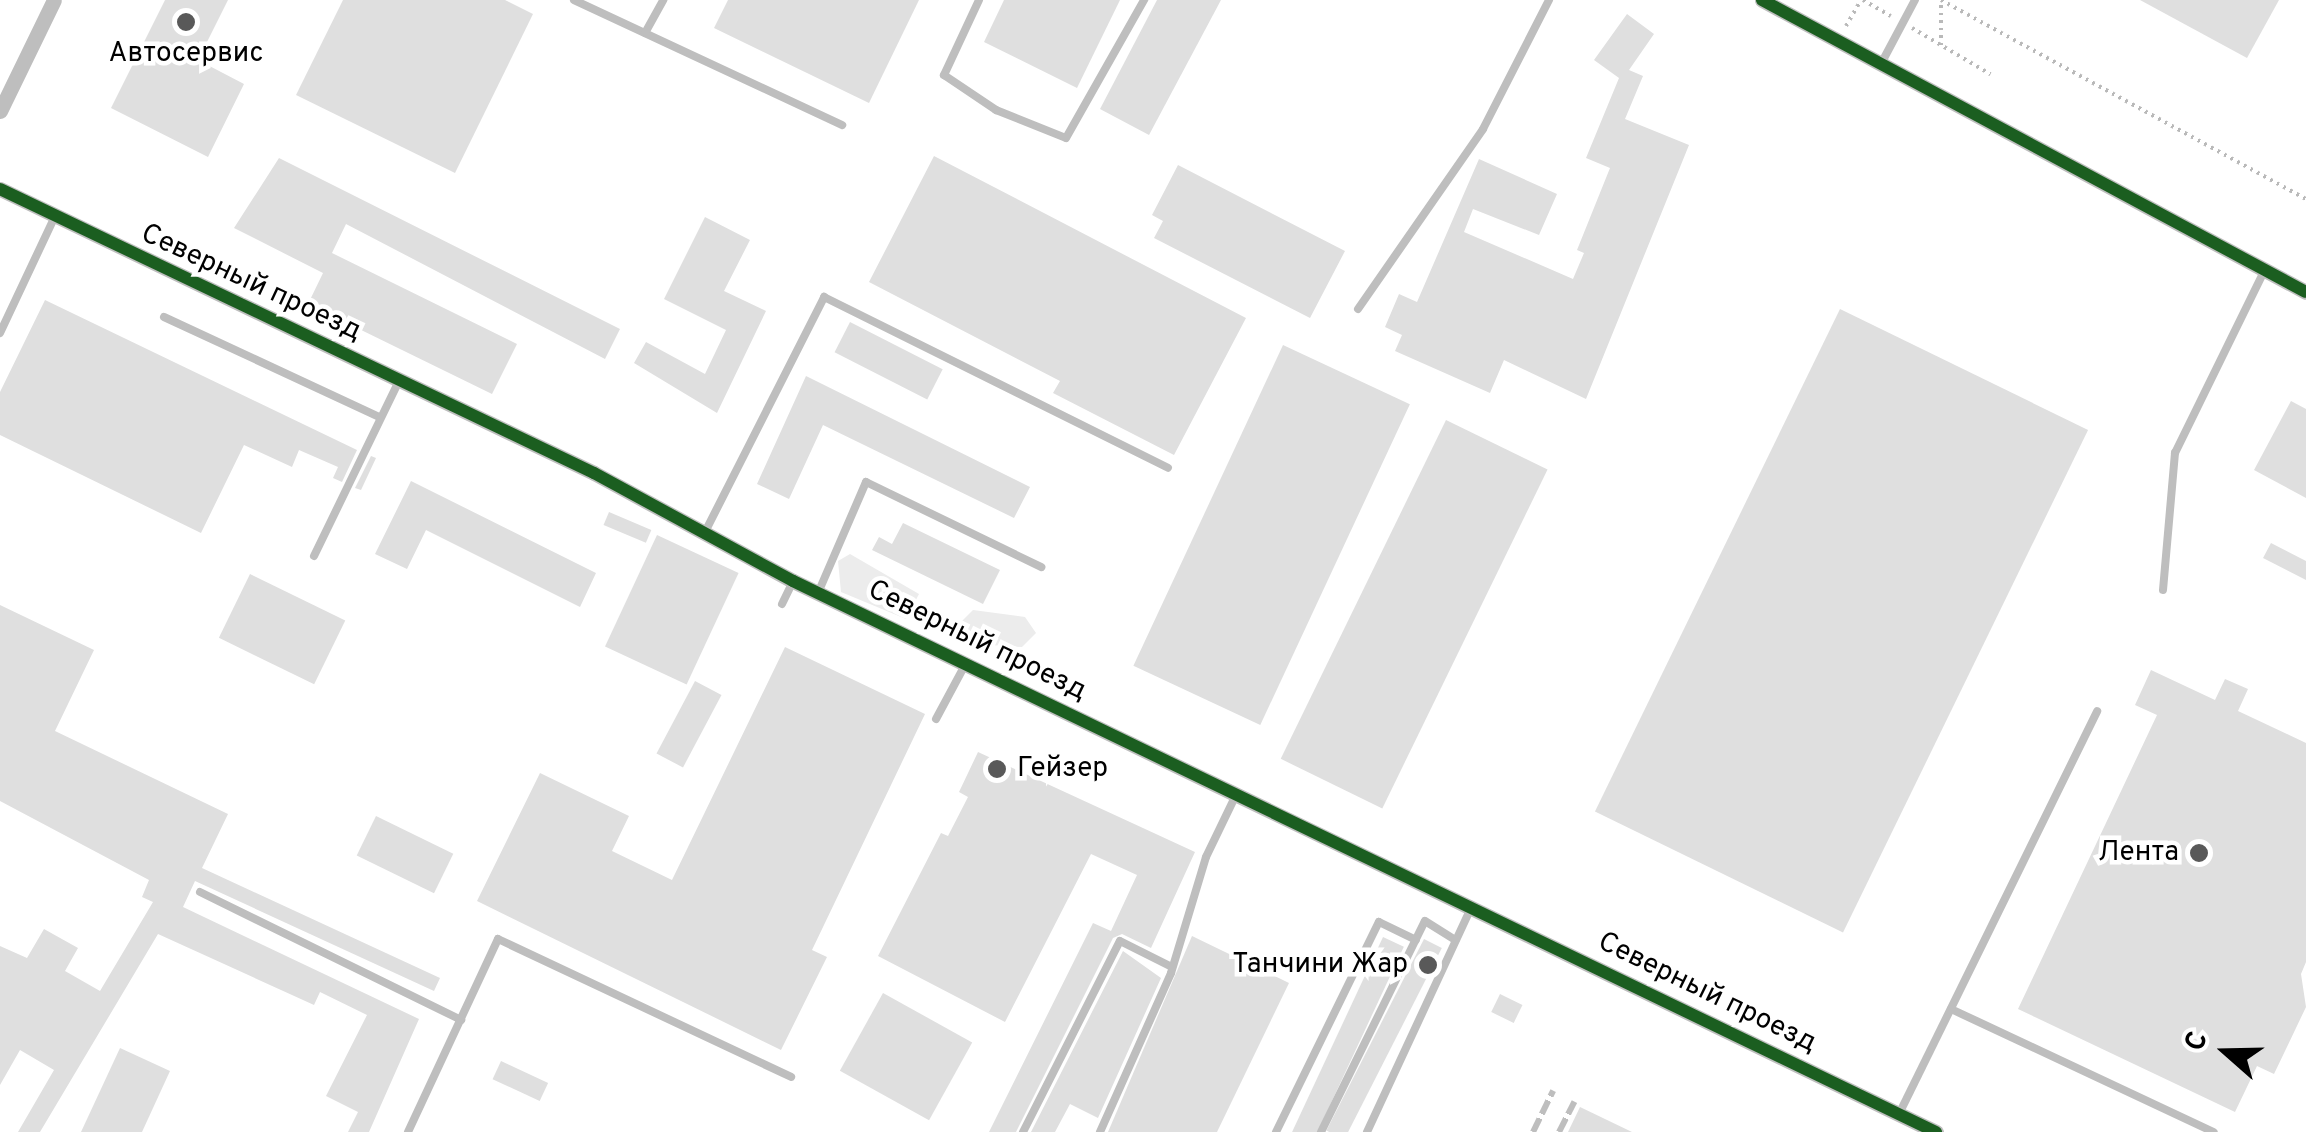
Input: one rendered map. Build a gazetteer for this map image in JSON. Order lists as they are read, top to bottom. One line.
{"streets":{"street":["Северный проезд"]},"places":["Автосервис","Гейзер","Лента","Танчини Жар"],"north":"left"}
